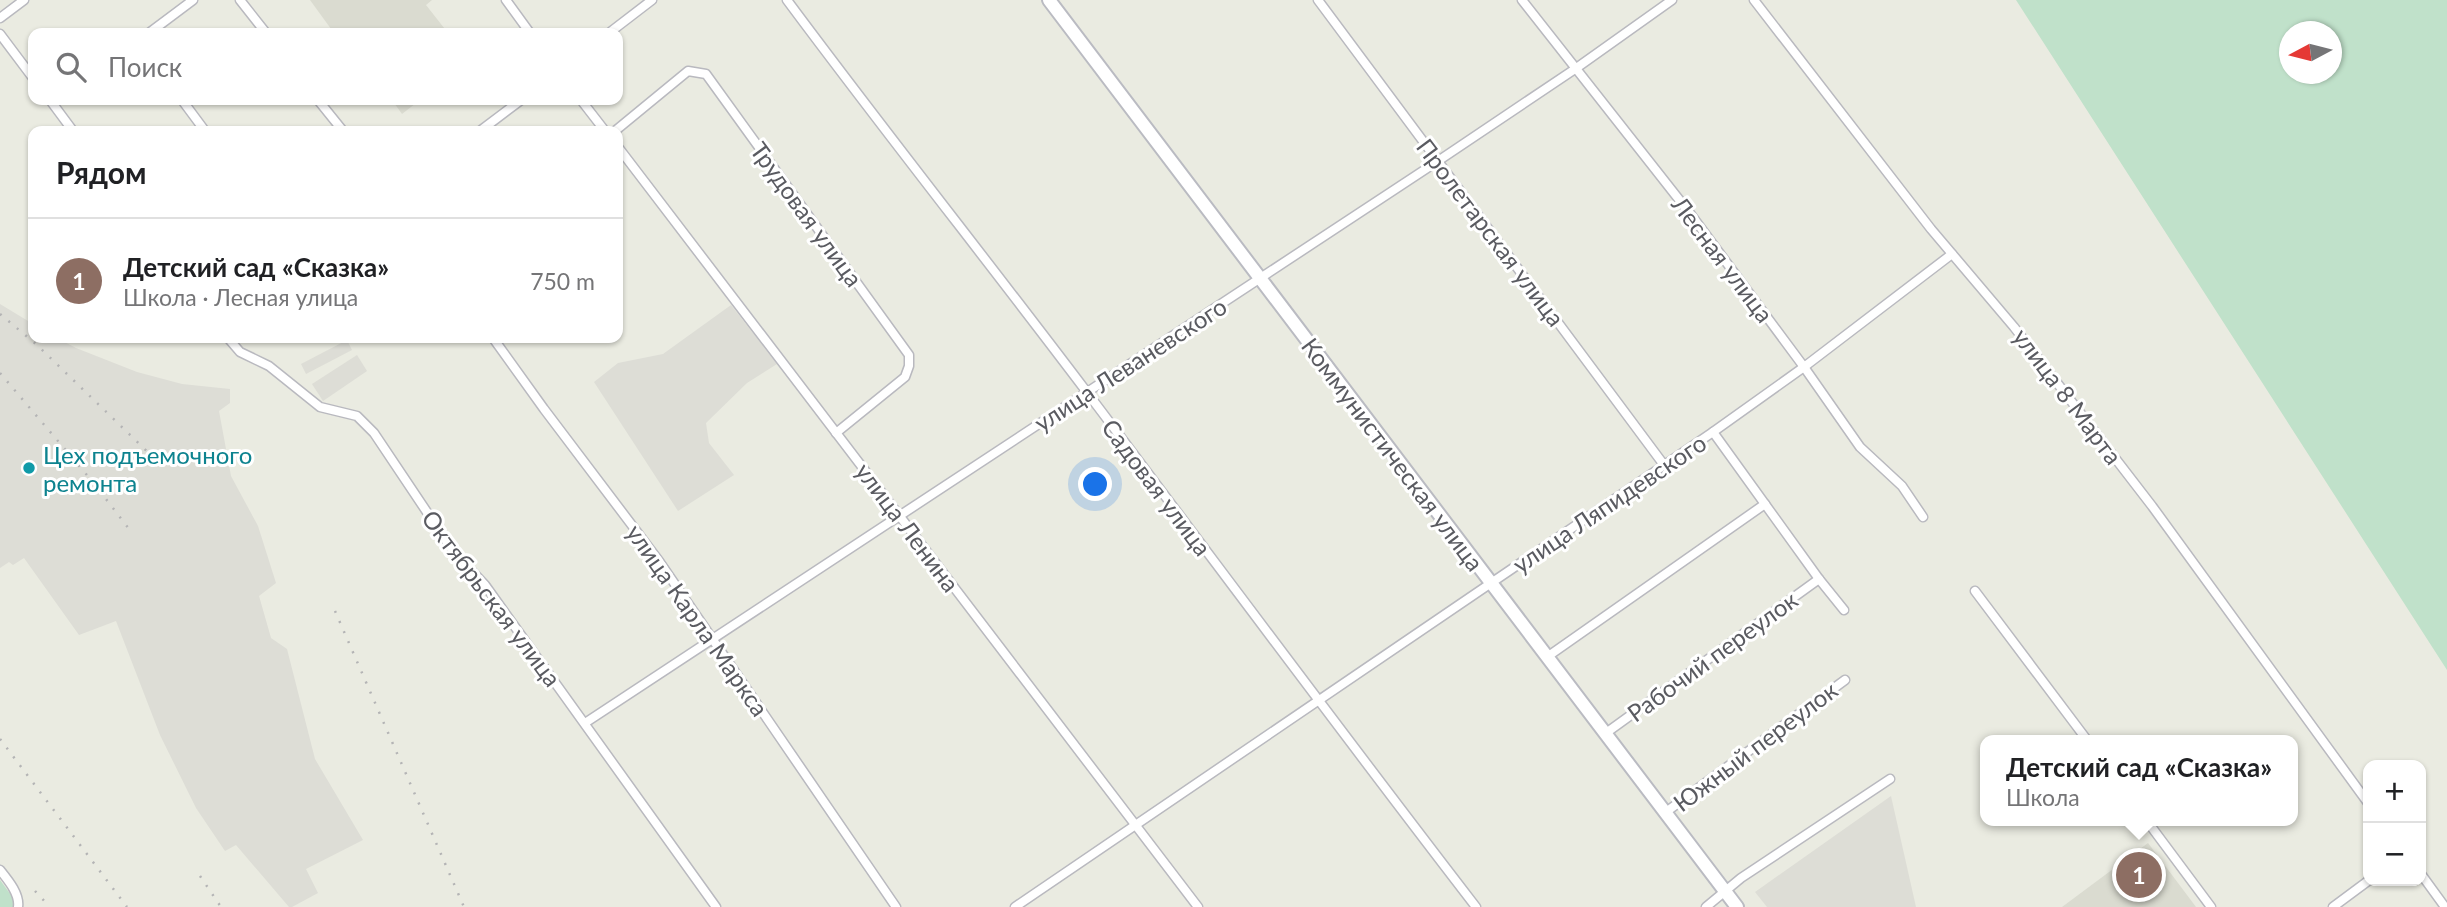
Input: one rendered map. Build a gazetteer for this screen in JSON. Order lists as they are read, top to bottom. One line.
{"streets":{"street":["Трудовая улица","Пролетарская улица","Лесная улица","улица Леваневского","улица 8 Марта","Коммунистическая улица","Садовая улица","улица Ляпидевского","улица Ленина","Октябрьская улица","улица Карла Маркса","Рабочий переулок","Южный переулок"]},"crossings":[["Трудовая улица","улица Ленина"],["Пролетарская улица","улица Леваневского"],["Пролетарская улица","улица Ляпидевского"],["Лесная улица","улица Леваневского"],["Лесная улица","улица Ляпидевского"],["улица Леваневского","Коммунистическая улица"],["улица Леваневского","Садовая улица"],["улица Леваневского","улица Ленина"],["улица Леваневского","Октябрьская улица"],["улица Леваневского","улица Карла Маркса"],["улица 8 Марта","улица Ляпидевского"],["Коммунистическая улица","улица Ляпидевского"],["Коммунистическая улица","Рабочий переулок"],["Коммунистическая улица","Южный переулок"],["Садовая улица","улица Ляпидевского"],["улица Ляпидевского","улица Ленина"]],"places":["Цех подъемочного ремонта"],"north":"left","page":{"search":"Поиск","heading":"Рядом","list":[{"mark":"1","name":"Детский сад «Сказка»","note":"Школа · Лесная улица","value":"750 m"}],"popup":["Детский сад «Сказка»","Школа"],"map_buttons":["+","−"],"pins":"1"}}
